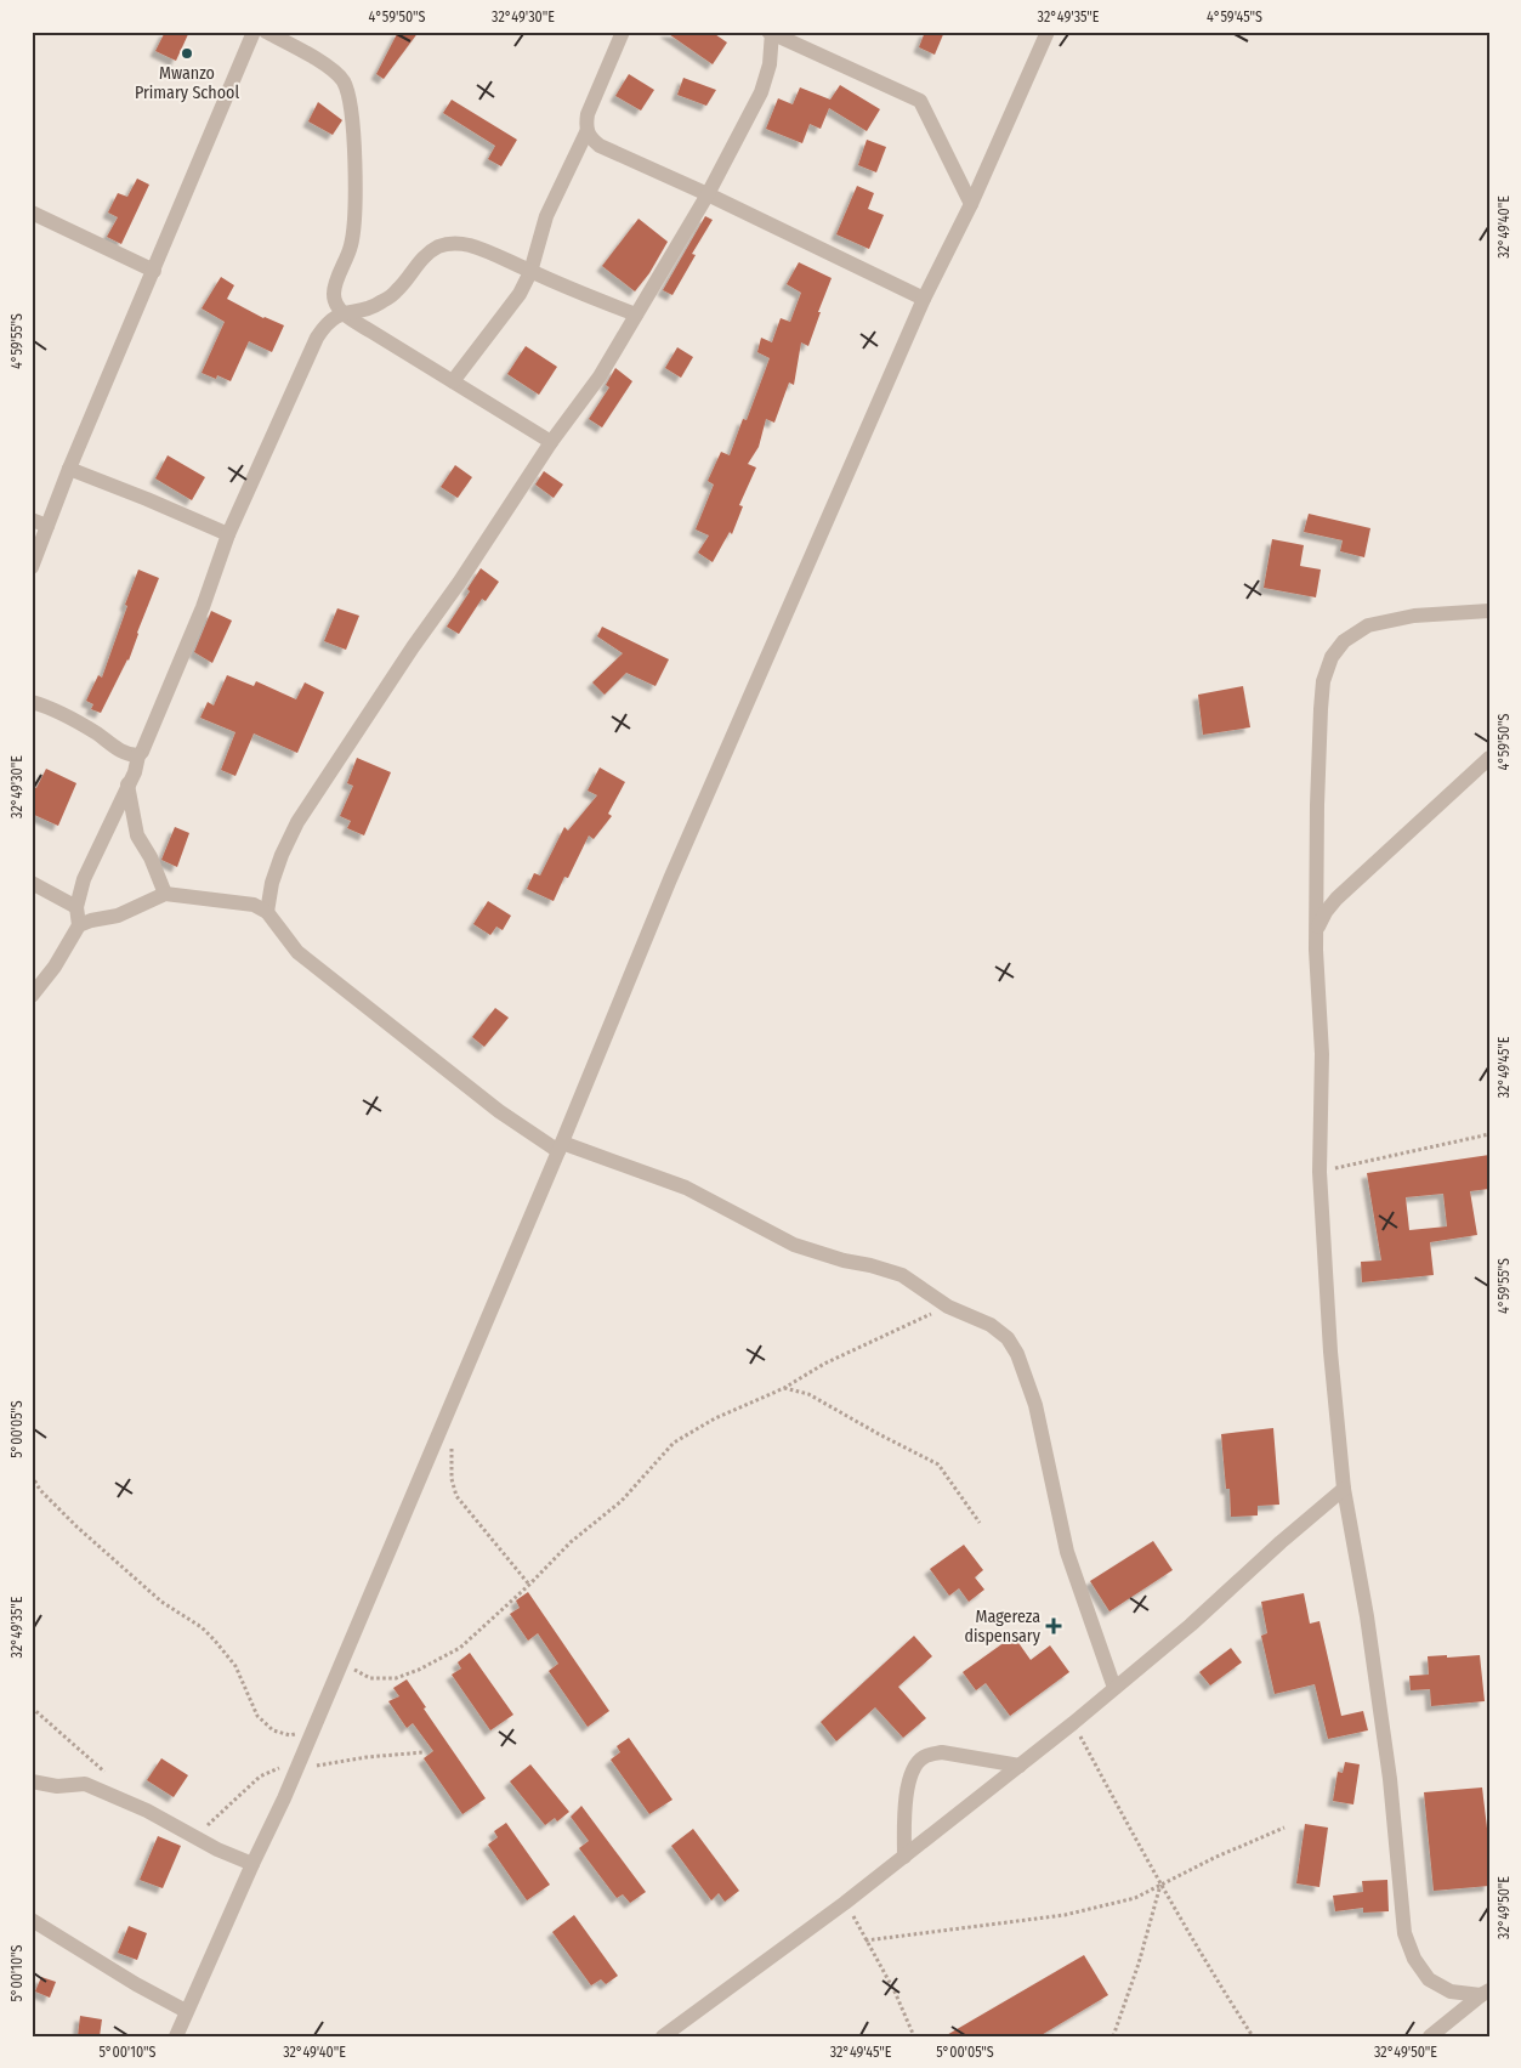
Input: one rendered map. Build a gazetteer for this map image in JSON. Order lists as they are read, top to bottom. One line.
{"places":{"other":["Mwanzo Primary School"],"health":["Magereza dispensary"]},"coordinates":["4°59'50\"S","32°49'30\"E","32°49'35\"E","4°59'45\"S","32°49'40\"E","4°59'55\"S","32°49'45\"E","5°00'05\"S","32°49'50\"E","5°00'10\"S"]}
